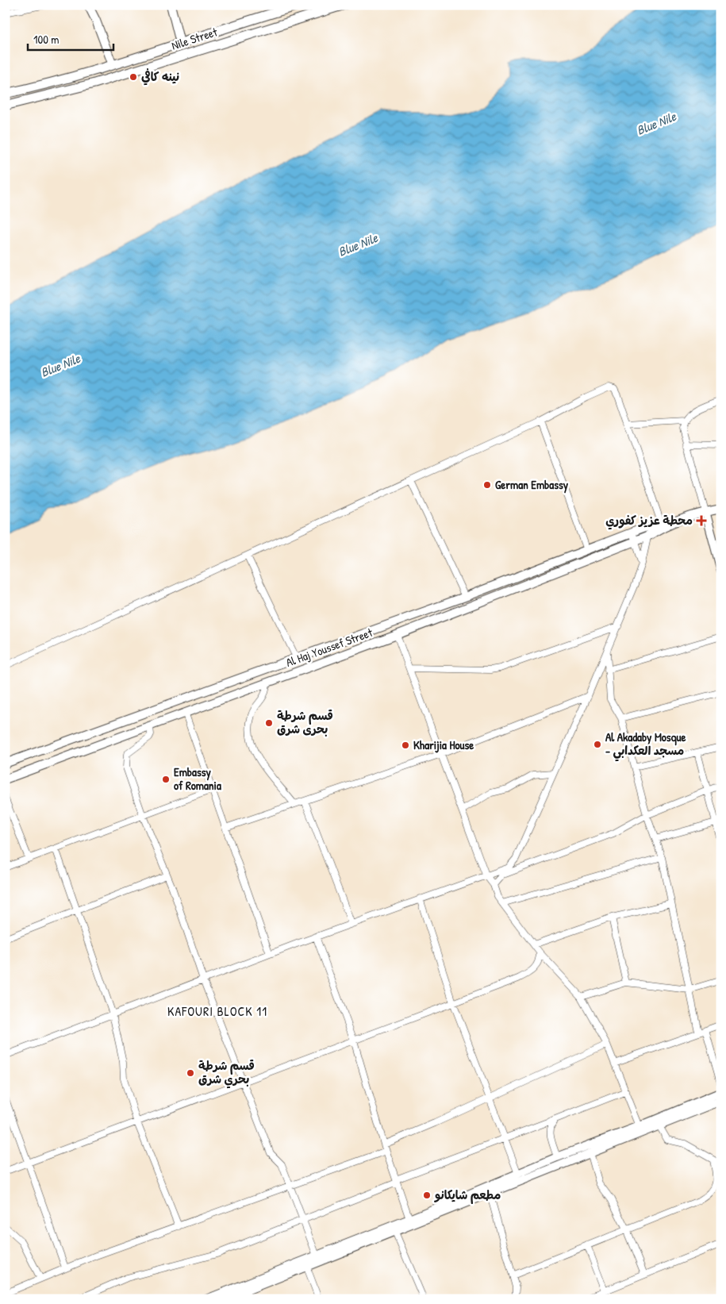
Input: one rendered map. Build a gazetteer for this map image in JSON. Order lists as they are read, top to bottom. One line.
{"streets":{"main road":["Nile Street","Al Haj Youssef Street"]},"districts":["KAFOURI BLOCK 11"],"water":["Blue Nile"],"places":{"other":["نينه كافي","German Embassy","قسم شرطة بحرى شرق","Al Akadaby Mosque - مسجد العكدابي","Kharijia House","Embassy of Romania","قسم شرطة بحري شرق","مطعم شايكانو"],"health":["محطة عزيز كفوري"]},"scale_bar":"100 m"}
